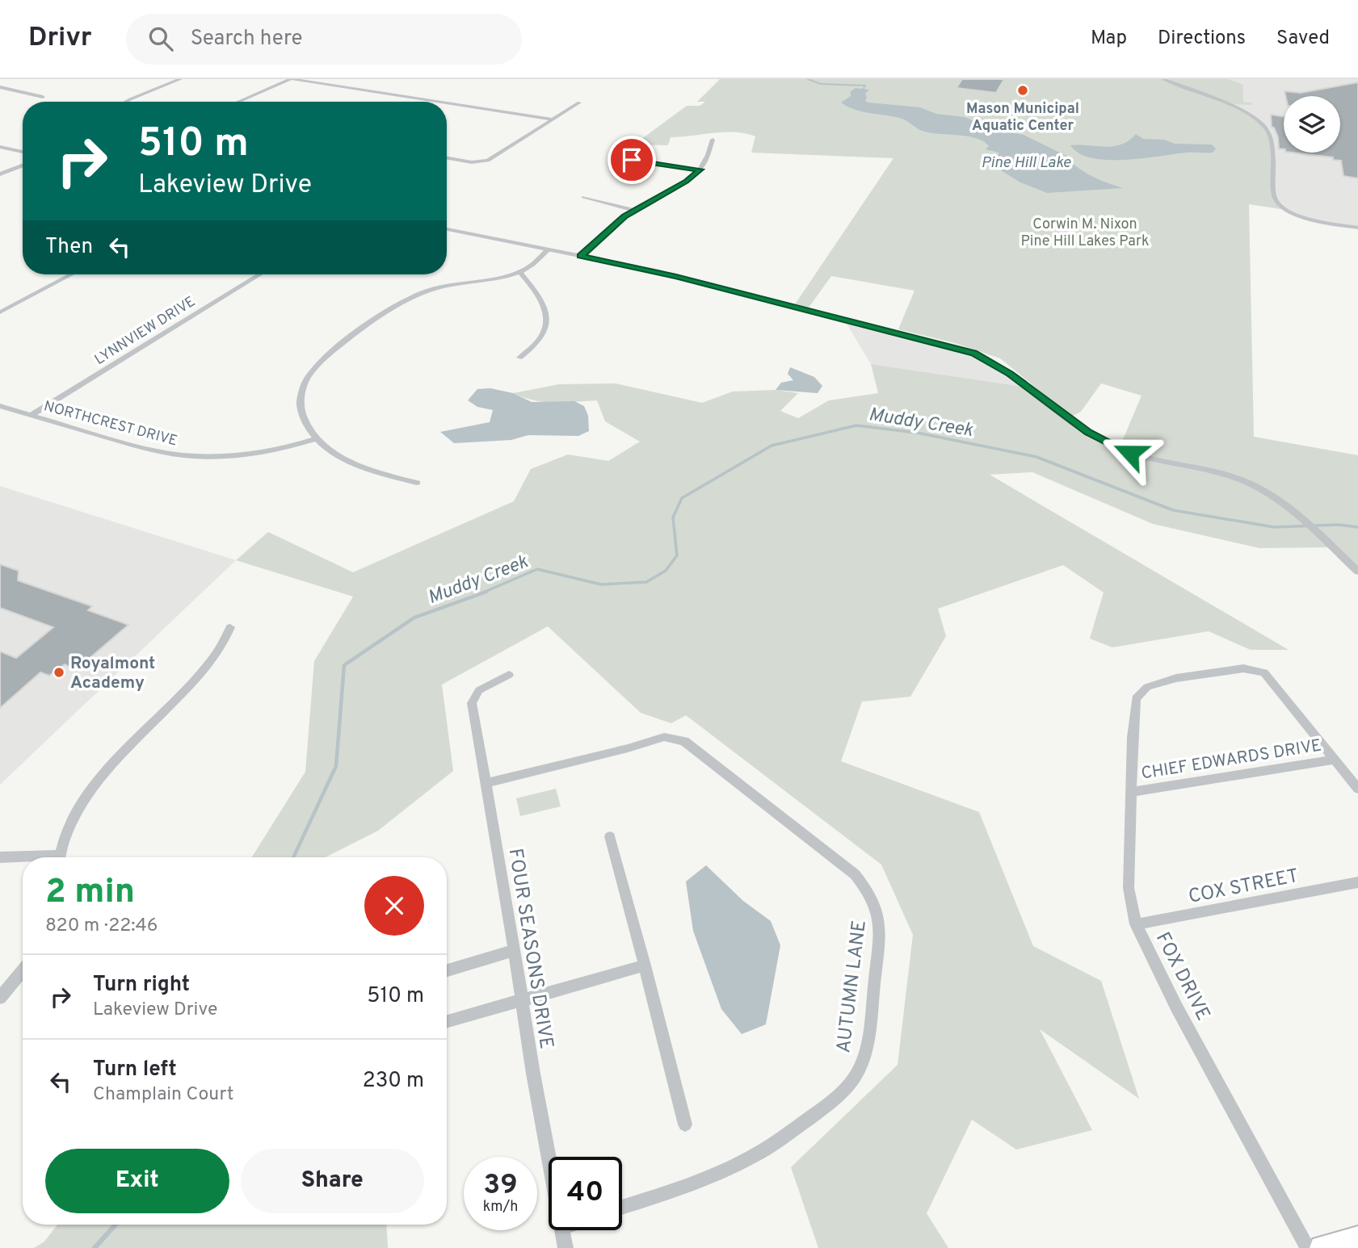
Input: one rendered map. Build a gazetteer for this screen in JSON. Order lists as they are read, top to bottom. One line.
{"streets":{"street":["LYNNVIEW DRIVE","NORTHCREST DRIVE","CHIEF EDWARDS DRIVE","COX STREET","FOUR SEASONS DRIVE","FOX DRIVE","AUTUMN LANE"]},"crossings":[["LYNNVIEW DRIVE","NORTHCREST DRIVE"],["CHIEF EDWARDS DRIVE","FOX DRIVE"],["COX STREET","FOX DRIVE"],["FOUR SEASONS DRIVE","AUTUMN LANE"]],"water":["Pine Hill Lake","Muddy Creek"],"parks":["Corwin M. Nixon Pine Hill Lakes Park"],"places":["Mason Municipal Aquatic Center","Royalmont Academy"],"page":{"header":"Drivr","search":"Search here","nav":["Map","Directions","Saved"],"turn":["510 m","Lakeview Drive"],"then":"Then","heading":["2 min","820 m · 22:46"],"list":[{"name":"Turn right","note":"Lakeview Drive","value":"510 m"},{"name":"Turn left","note":"Champlain Court","value":"230 m"}],"buttons":["Exit","Share"],"speed":"39 km/h","limit":"40"}}
